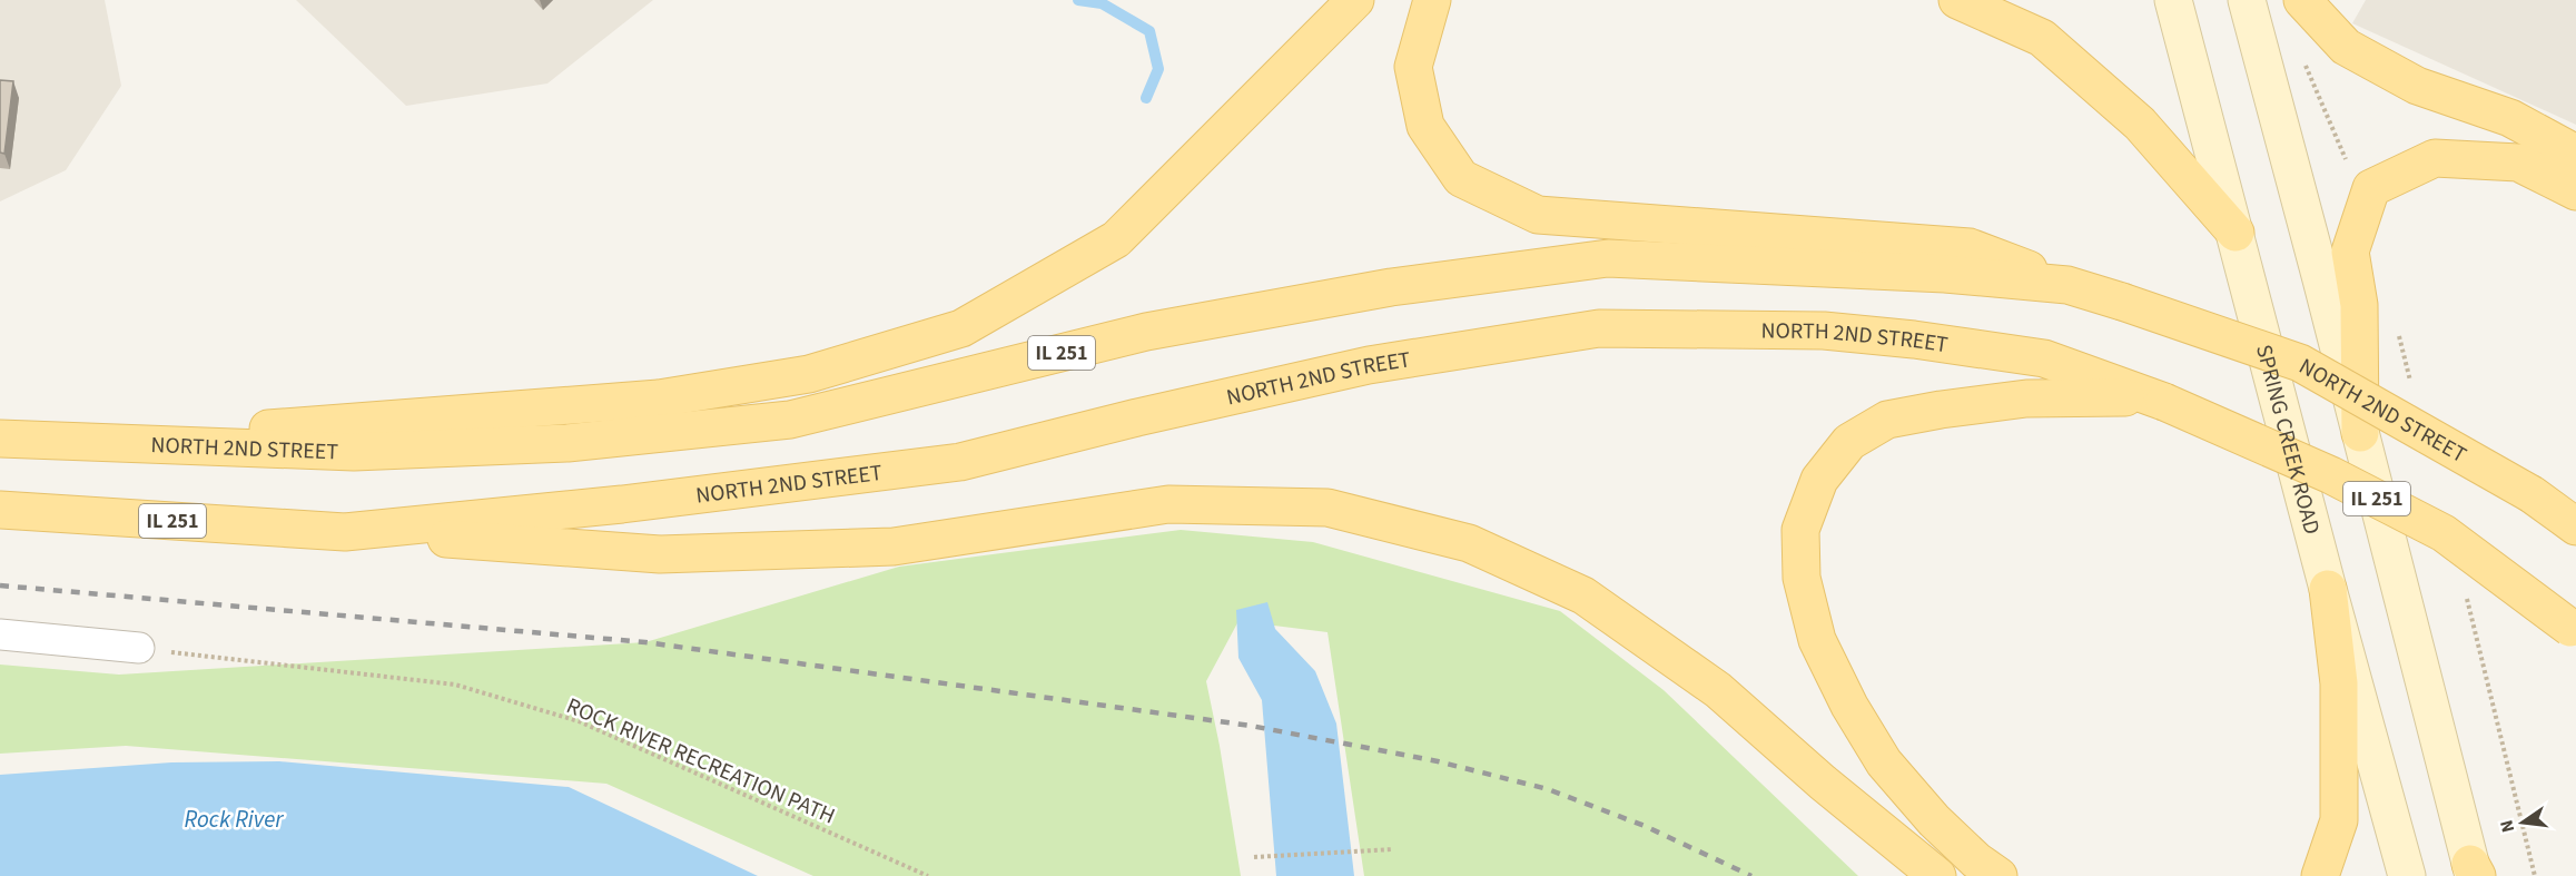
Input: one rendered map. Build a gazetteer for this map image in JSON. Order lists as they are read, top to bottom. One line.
{"streets":{"main road":["NORTH 2ND STREET","IL 251","SPRING CREEK ROAD"],"path":["ROCK RIVER RECREATION PATH"]},"water":["Rock River"],"north":"left"}
